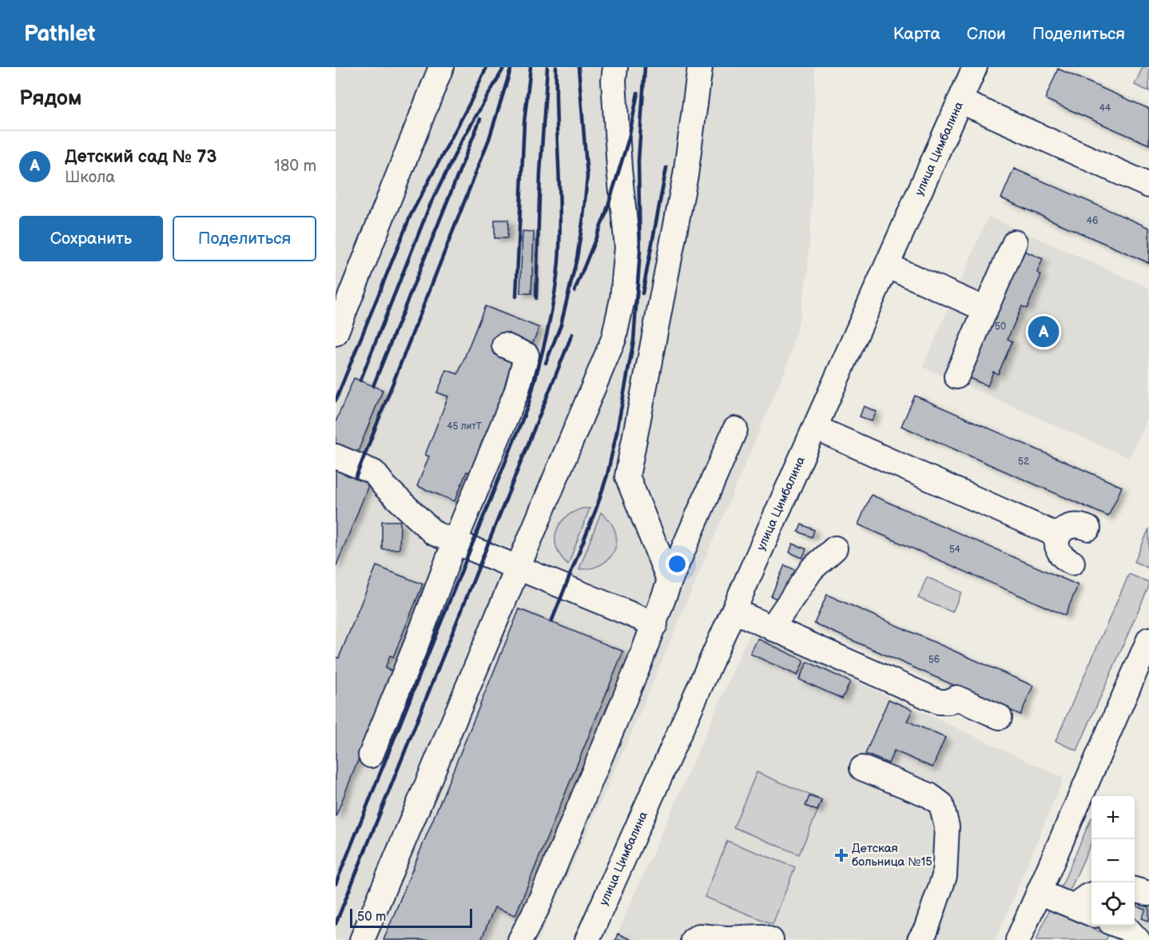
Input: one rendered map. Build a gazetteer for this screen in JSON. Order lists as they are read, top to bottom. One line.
{"streets":{"street":["улица Цимбалина"]},"places":{"health":["Детская больница №15"]},"house_numbers":["44","46","50","45 литТ","52","54","56"],"scale_bar":"50 m","page":{"header":"Pathlet","nav":["Карта","Слои","Поделиться"],"heading":"Рядом","list":[{"mark":"A","name":"Детский сад № 73","note":"Школа","value":"180 m"}],"buttons":["Сохранить","Поделиться"],"pins":"A","map_buttons":["+","−"],"scale":"50 m"}}
